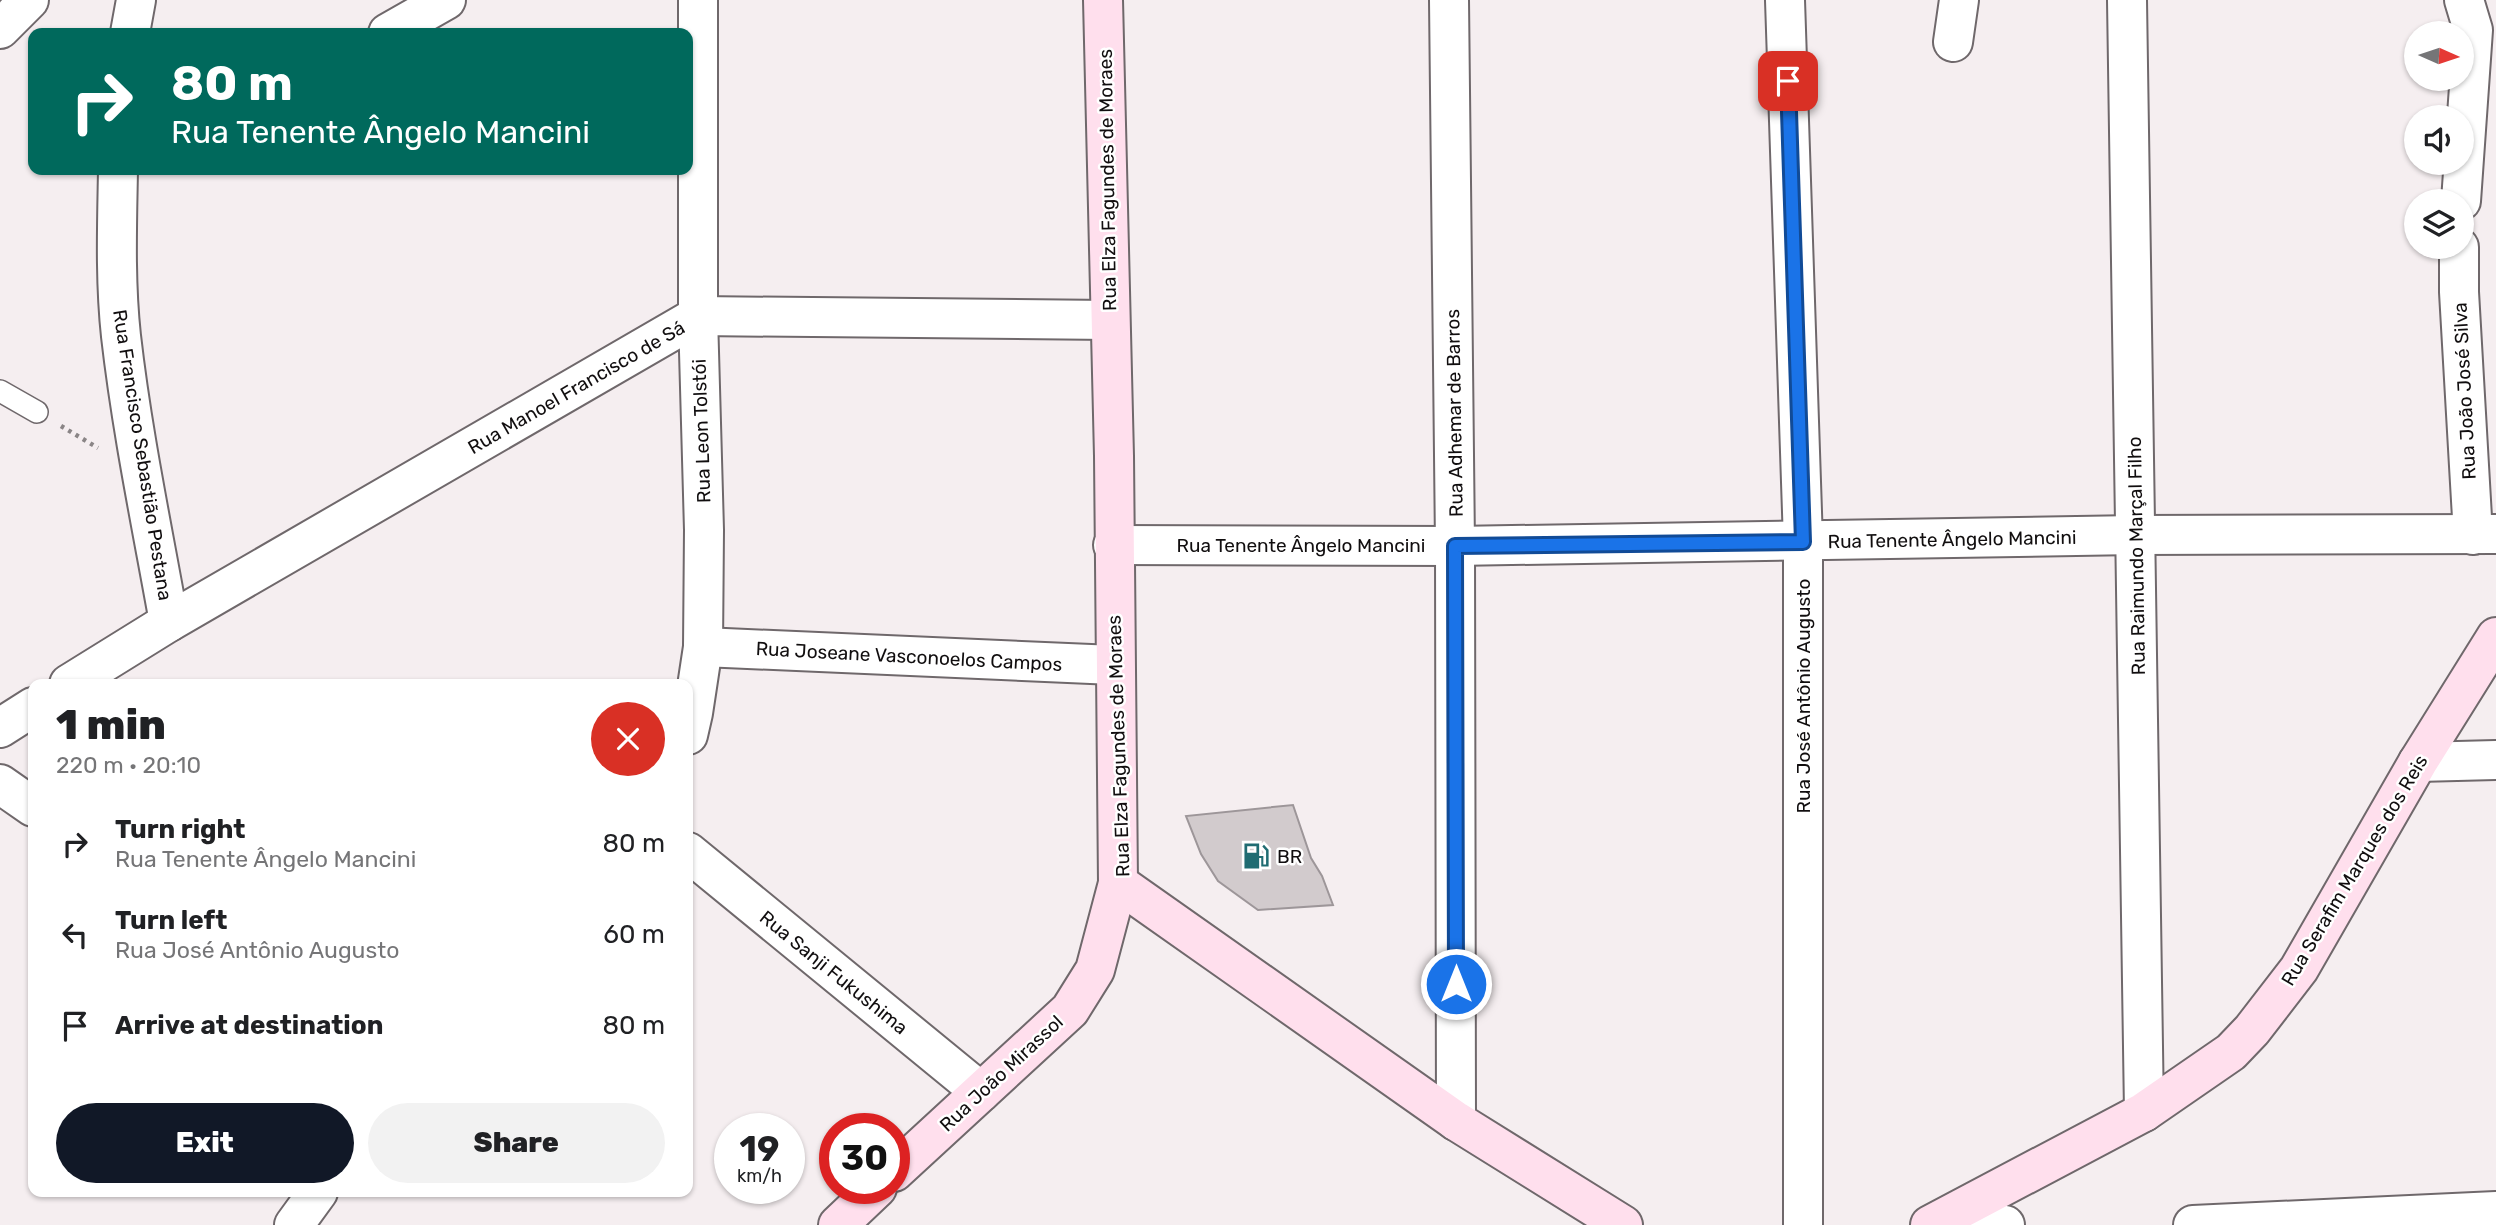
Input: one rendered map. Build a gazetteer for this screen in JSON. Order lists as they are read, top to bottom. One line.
{"streets":{"street":["Rua Elza Fagundes de Moraes","Rua Manoel Francisco de Sá","Rua João José Silva","Rua Adhemar de Barros","Rua Leon Tolstói","Rua Francisco Sebastião Pestana","Rua Tenente Ângelo Mancini","Rua Raimundo Marçal Filho","Rua Joseane Vasconoelos Campos","Rua José Antônio Augusto","Rua Serafim Marques dos Reis","Rua Sanji Fukushima","Rua João Mirassol"]},"crossings":[["Rua Elza Fagundes de Moraes","Rua Manoel Francisco de Sá"],["Rua Elza Fagundes de Moraes","Rua Adhemar de Barros"],["Rua Elza Fagundes de Moraes","Rua Tenente Ângelo Mancini"],["Rua Elza Fagundes de Moraes","Rua Joseane Vasconoelos Campos"],["Rua Elza Fagundes de Moraes","Rua João Mirassol"],["Rua Manoel Francisco de Sá","Rua Leon Tolstói"],["Rua Manoel Francisco de Sá","Rua Francisco Sebastião Pestana"],["Rua João José Silva","Rua Tenente Ângelo Mancini"],["Rua Adhemar de Barros","Rua Tenente Ângelo Mancini"],["Rua Leon Tolstói","Rua Joseane Vasconoelos Campos"],["Rua Tenente Ângelo Mancini","Rua Raimundo Marçal Filho"],["Rua Tenente Ângelo Mancini","Rua José Antônio Augusto"],["Rua Raimundo Marçal Filho","Rua Serafim Marques dos Reis"],["Rua Sanji Fukushima","Rua João Mirassol"]],"places":{"fuel station":["BR"]},"north":"right","page":{"turn":["80 m","Rua Tenente Ângelo Mancini"],"heading":["1 min","220 m · 20:10"],"list":[{"name":"Turn right","note":"Rua Tenente Ângelo Mancini","value":"80 m"},{"name":"Turn left","note":"Rua José Antônio Augusto","value":"60 m"},{"name":"Arrive at destination","value":"80 m"}],"buttons":["Exit","Share"],"speed":"19 km/h","limit":"30"}}
